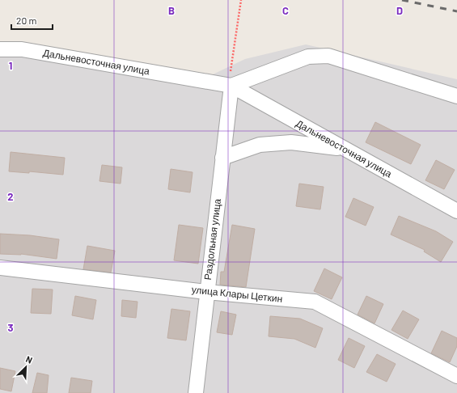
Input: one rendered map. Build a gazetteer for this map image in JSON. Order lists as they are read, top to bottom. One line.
{"streets":{"street":["Дальневосточная улица","Раздольная улица","улица Клары Цеткин"]},"crossings":[["Дальневосточная улица","Раздольная улица"],["Раздольная улица","улица Клары Цеткин"]],"scale_bar":"20 m","north":"top right","grid":{"columns":["B","C","D"],"rows":["1","2","3"]}}
